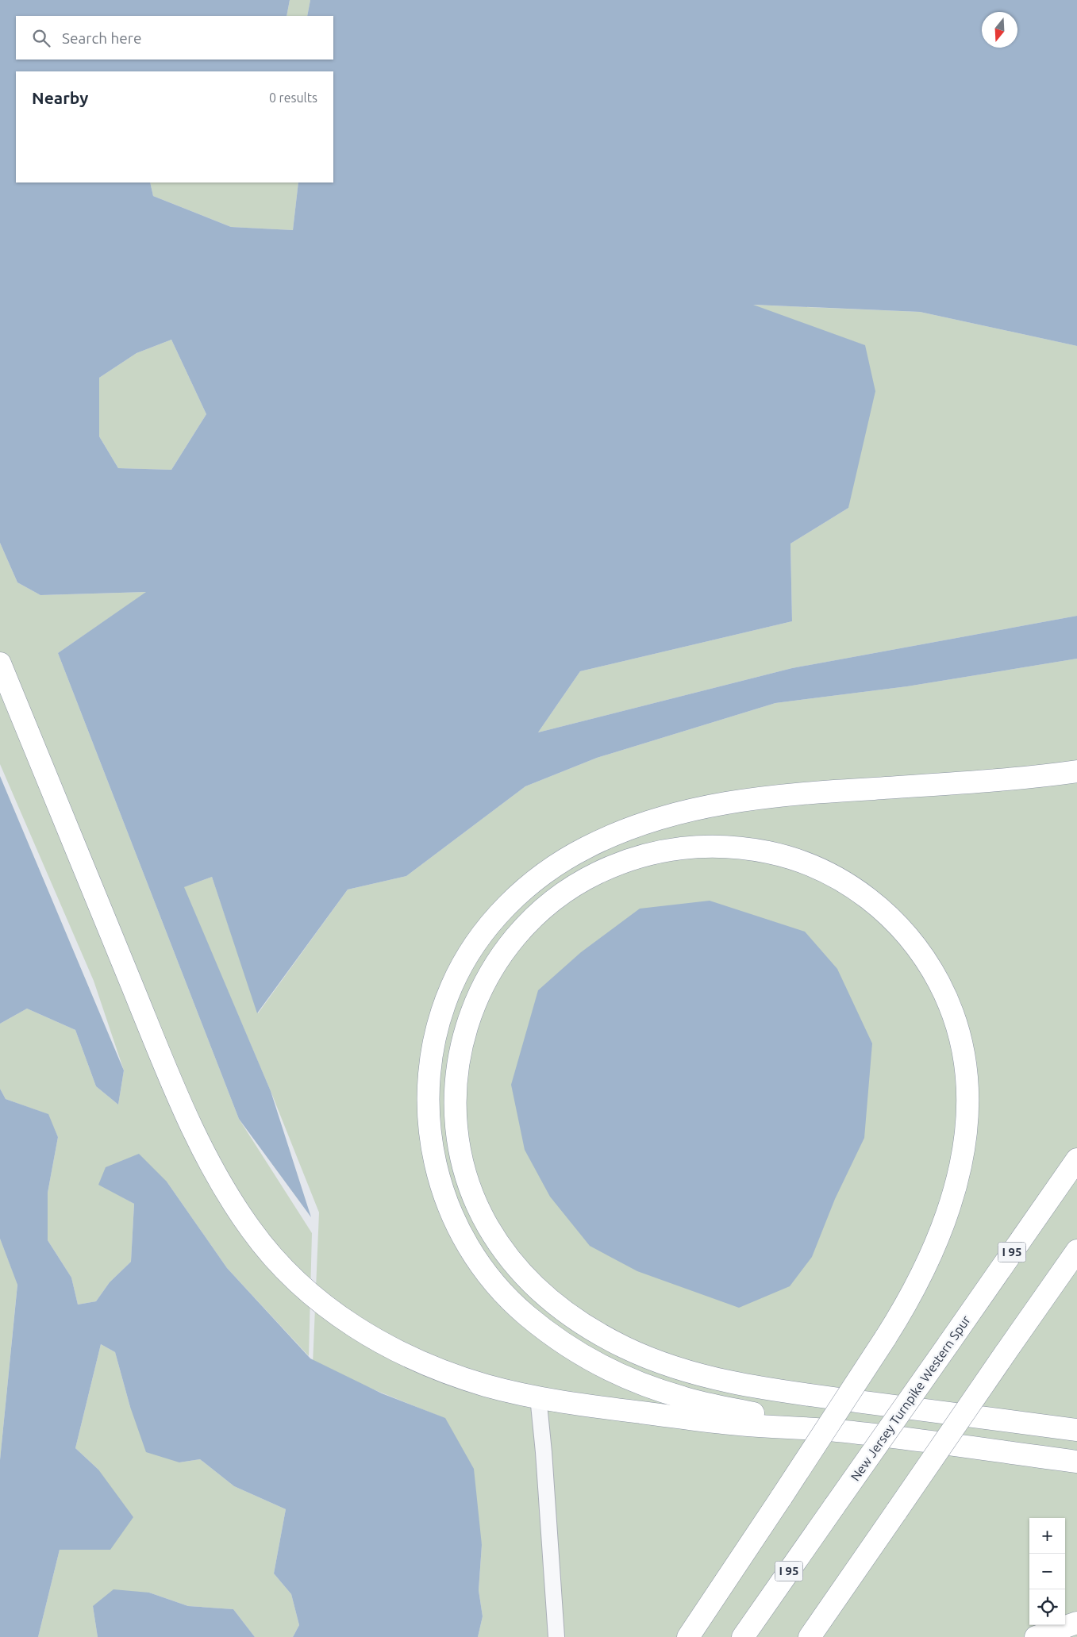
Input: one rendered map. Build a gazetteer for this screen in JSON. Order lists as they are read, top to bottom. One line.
{"streets":{"highway":["I 95","New Jersey Turnpike Western Spur"]},"north":"bottom","page":{"search":"Search here","heading":["Nearby","0 results"],"map_buttons":["+","−"]}}
